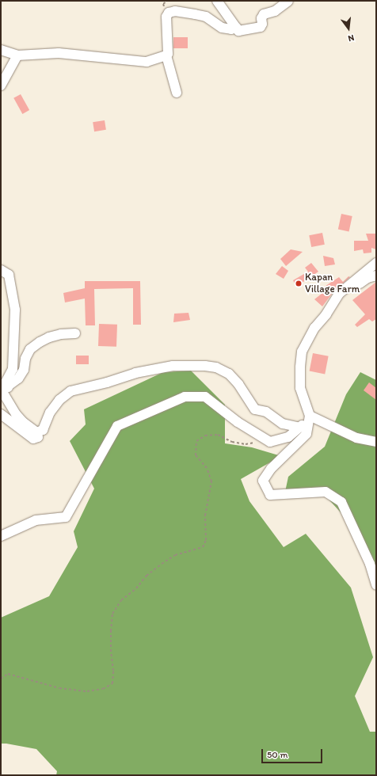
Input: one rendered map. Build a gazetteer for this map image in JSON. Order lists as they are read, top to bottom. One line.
{"places":["Kapan Village Farm"],"scale_bar":"50 m","north":"bottom"}
